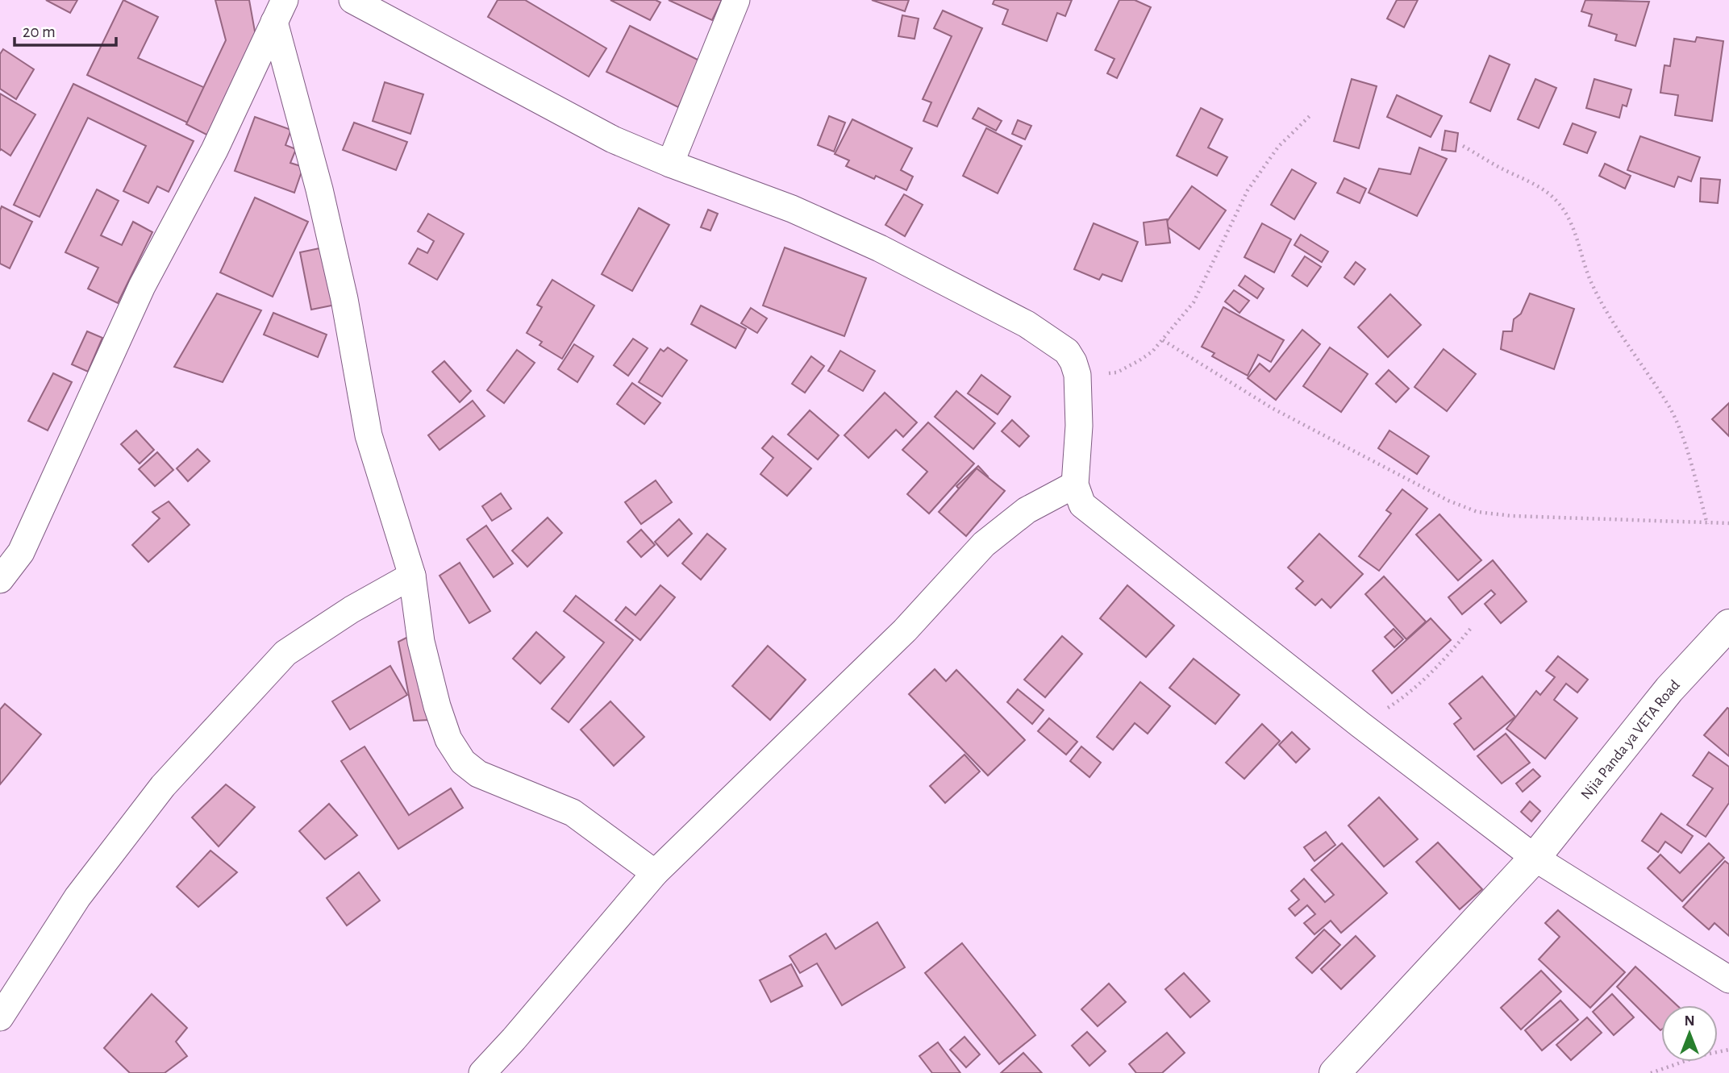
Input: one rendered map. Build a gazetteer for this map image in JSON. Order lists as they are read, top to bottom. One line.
{"streets":{"street":["Njia Panda ya VETA Road"]},"scale_bar":"20 m","north":"top"}
